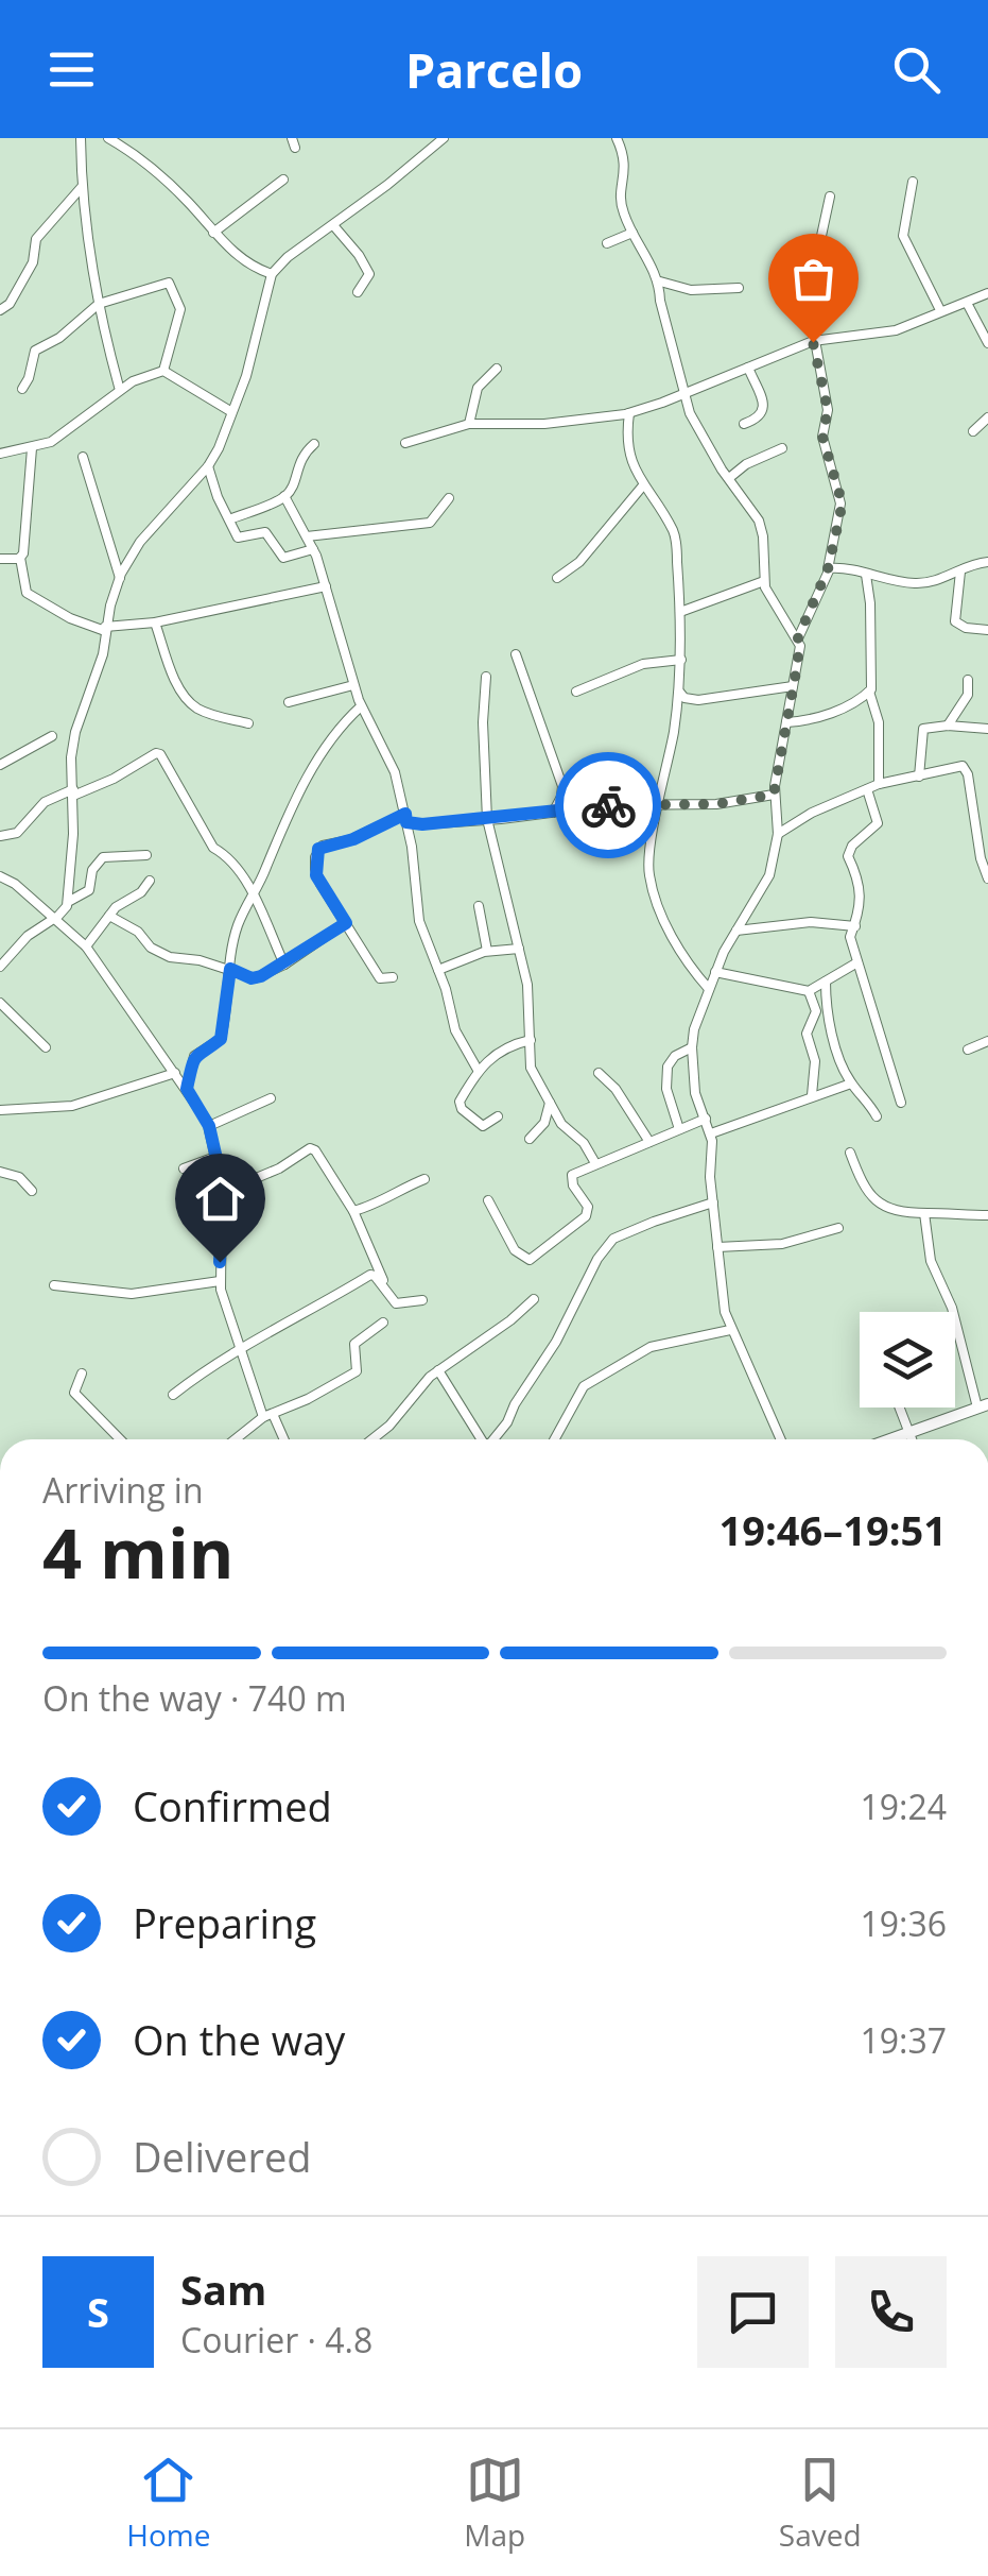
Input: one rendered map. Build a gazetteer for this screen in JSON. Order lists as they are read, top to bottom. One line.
{"page":{"header":"Parcelo","heading":["4 min","Arriving in","19:46–19:51"],"panel":["Sam","Courier · 4.8"],"bar":"On the way · 740 m","list":[["Confirmed","19:24"],["Preparing","19:36"],["On the way","19:37"],"Delivered"],"round":"S","tabs":["Home","Map","Saved"]}}
